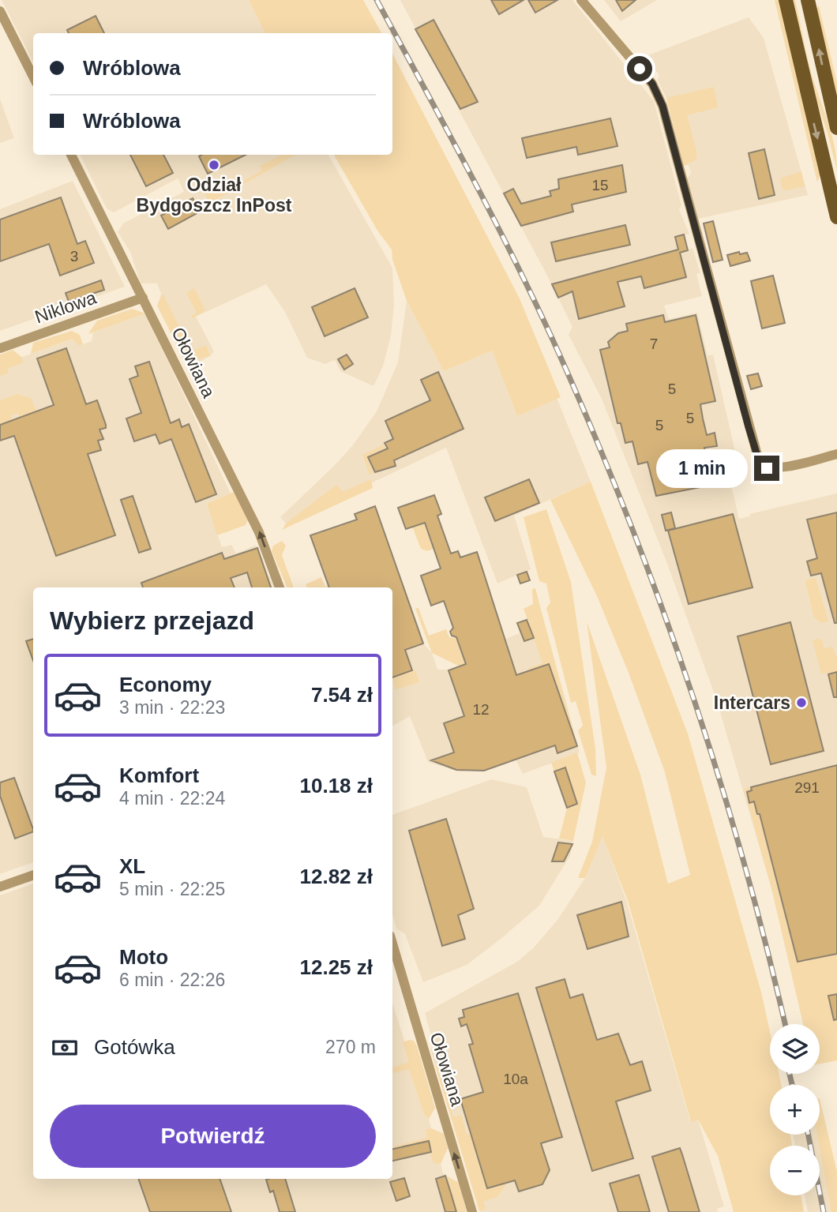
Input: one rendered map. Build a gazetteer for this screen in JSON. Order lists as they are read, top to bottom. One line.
{"streets":{"street":["Niklowa","Ołowiana"]},"crossings":[["Niklowa","Ołowiana"]],"one_way":["Ołowiana"],"places":["Odział Bydgoszcz InPost","Intercars"],"house_numbers":["15","3","7","5","5","5","12","291","10a"],"page":{"banner":["Wróblowa","Wróblowa"],"bubble":"1 min","heading":"Wybierz przejazd","list":[{"name":"Economy","note":"3 min · 22:23","value":"7.54 zł"},{"name":"Komfort","note":"4 min · 22:24","value":"10.18 zł"},{"name":"XL","note":"5 min · 22:25","value":"12.82 zł"},{"name":"Moto","note":"6 min · 22:26","value":"12.25 zł"}],"pay":["Gotówka","270 m"],"map_buttons":["+","−"],"buttons":"Potwierdź"}}
